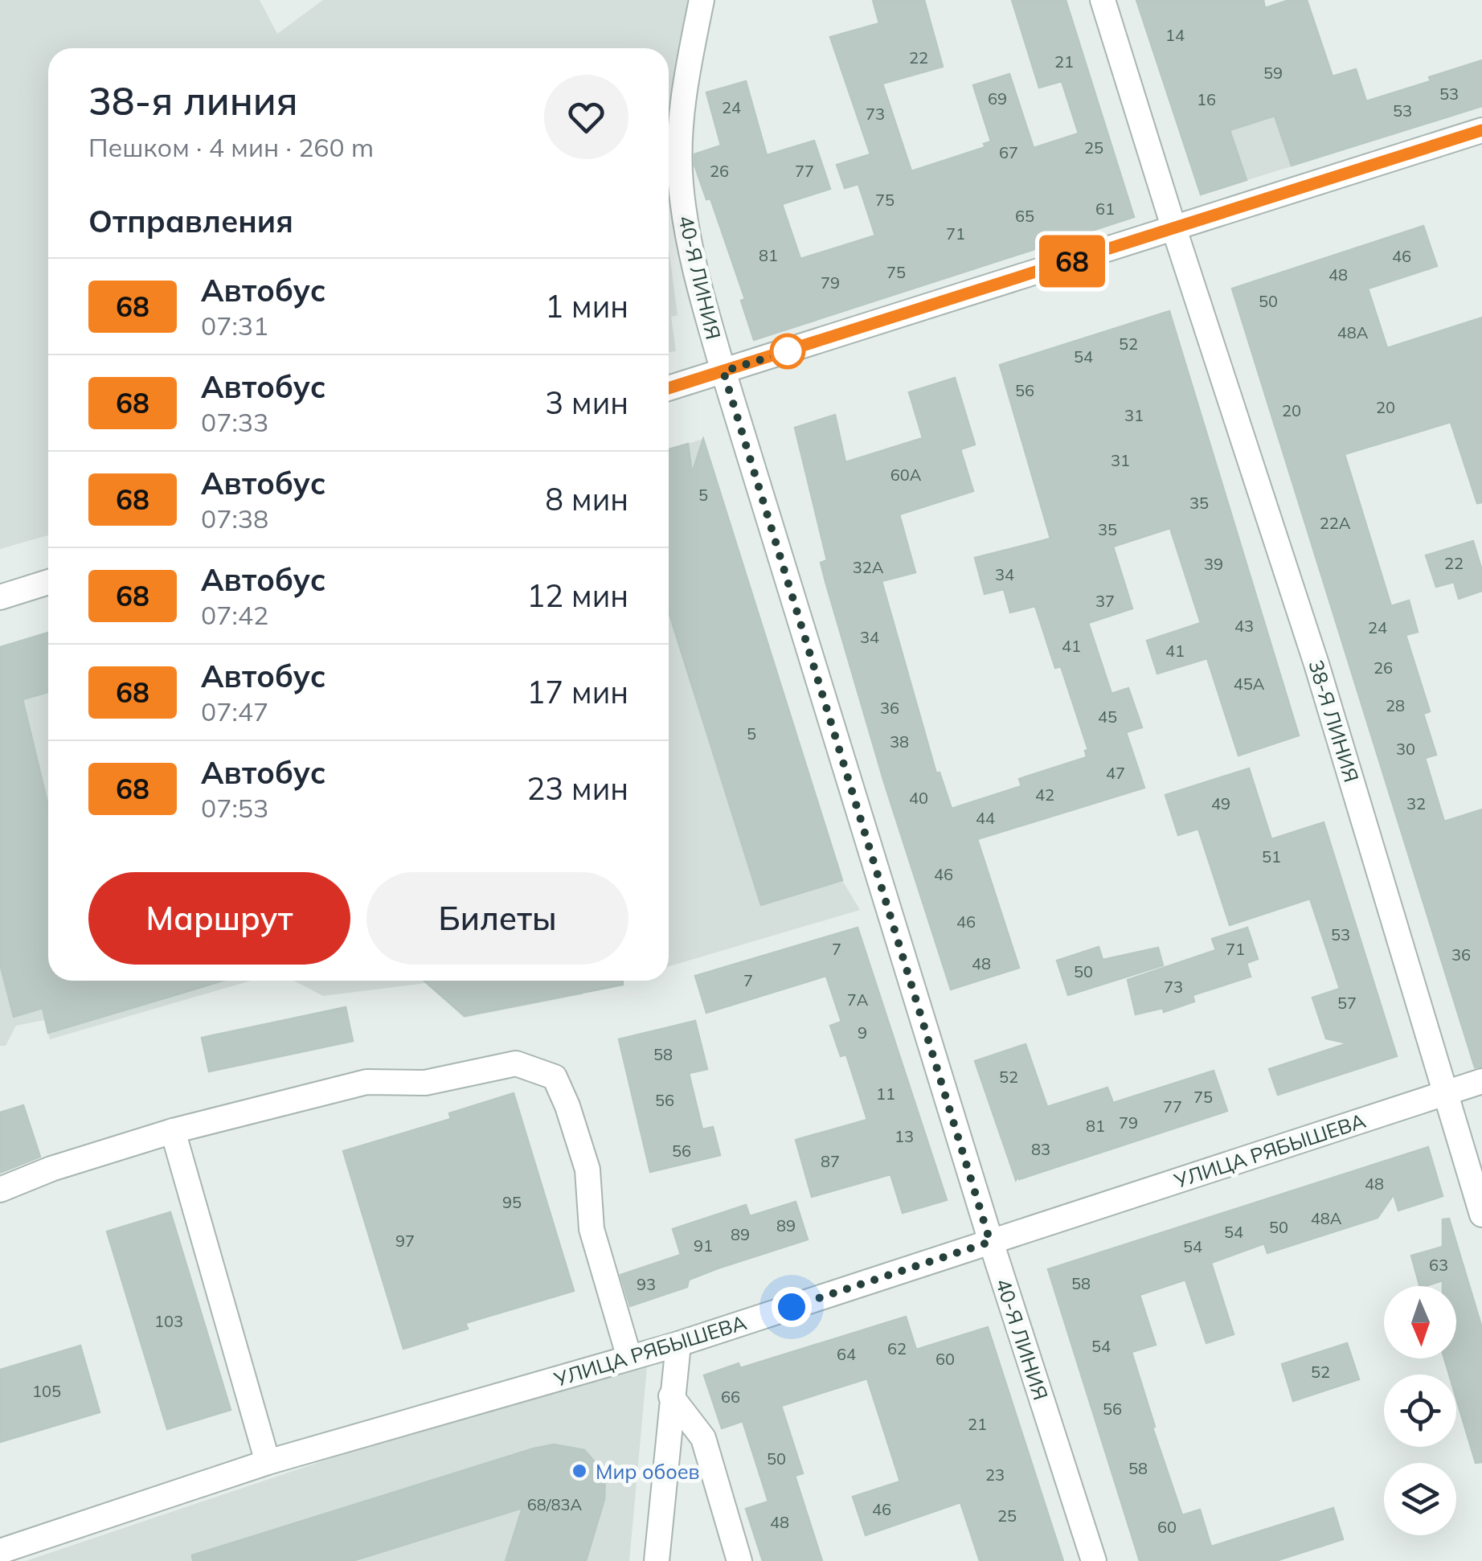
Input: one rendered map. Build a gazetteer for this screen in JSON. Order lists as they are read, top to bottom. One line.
{"streets":{"street":["40-Я ЛИНИЯ","38-Я ЛИНИЯ","УЛИЦА РЯБЫШЕВА"]},"crossings":[["40-Я ЛИНИЯ","УЛИЦА РЯБЫШЕВА"],["38-Я ЛИНИЯ","УЛИЦА РЯБЫШЕВА"]],"places":["Мир обоев"],"lines":["bus line 68"],"house_numbers":["14","22","21","59","53","69","16","24","53","73","25","67","26","77","75","61","65","71","81","46","75","48","79","50","48А","52","54","56","20","20","31","31","60А","5","35","22А","35","22","39","32А","34","37","43","24","34","41","41","26","45А","28","36","45","5","38","30","47","42","40","49","32","44","51","46","46","53","7","71","36","48","50","7","73","7А","57","9","58","52","11","75","56","77","79","81","13","83","56","87","48","95","48А","89","50","54","89","97","91","54","63","58","93","103","54","62","64","60","52","105","66","56","21","50","58","23","68/83А","46","25","48","60"],"north":"bottom","page":{"on_map":"68","heading":[["38-я линия","Пешком · 4 мин · 260 m"],"Отправления"],"list":[{"mark":"68","name":"Автобус","note":"07:31","value":"1 мин"},{"mark":"68","name":"Автобус","note":"07:33","value":"3 мин"},{"mark":"68","name":"Автобус","note":"07:38","value":"8 мин"},{"mark":"68","name":"Автобус","note":"07:42","value":"12 мин"},{"mark":"68","name":"Автобус","note":"07:47","value":"17 мин"},{"mark":"68","name":"Автобус","note":"07:53","value":"23 мин"}],"buttons":["Маршрут","Билеты"]}}
